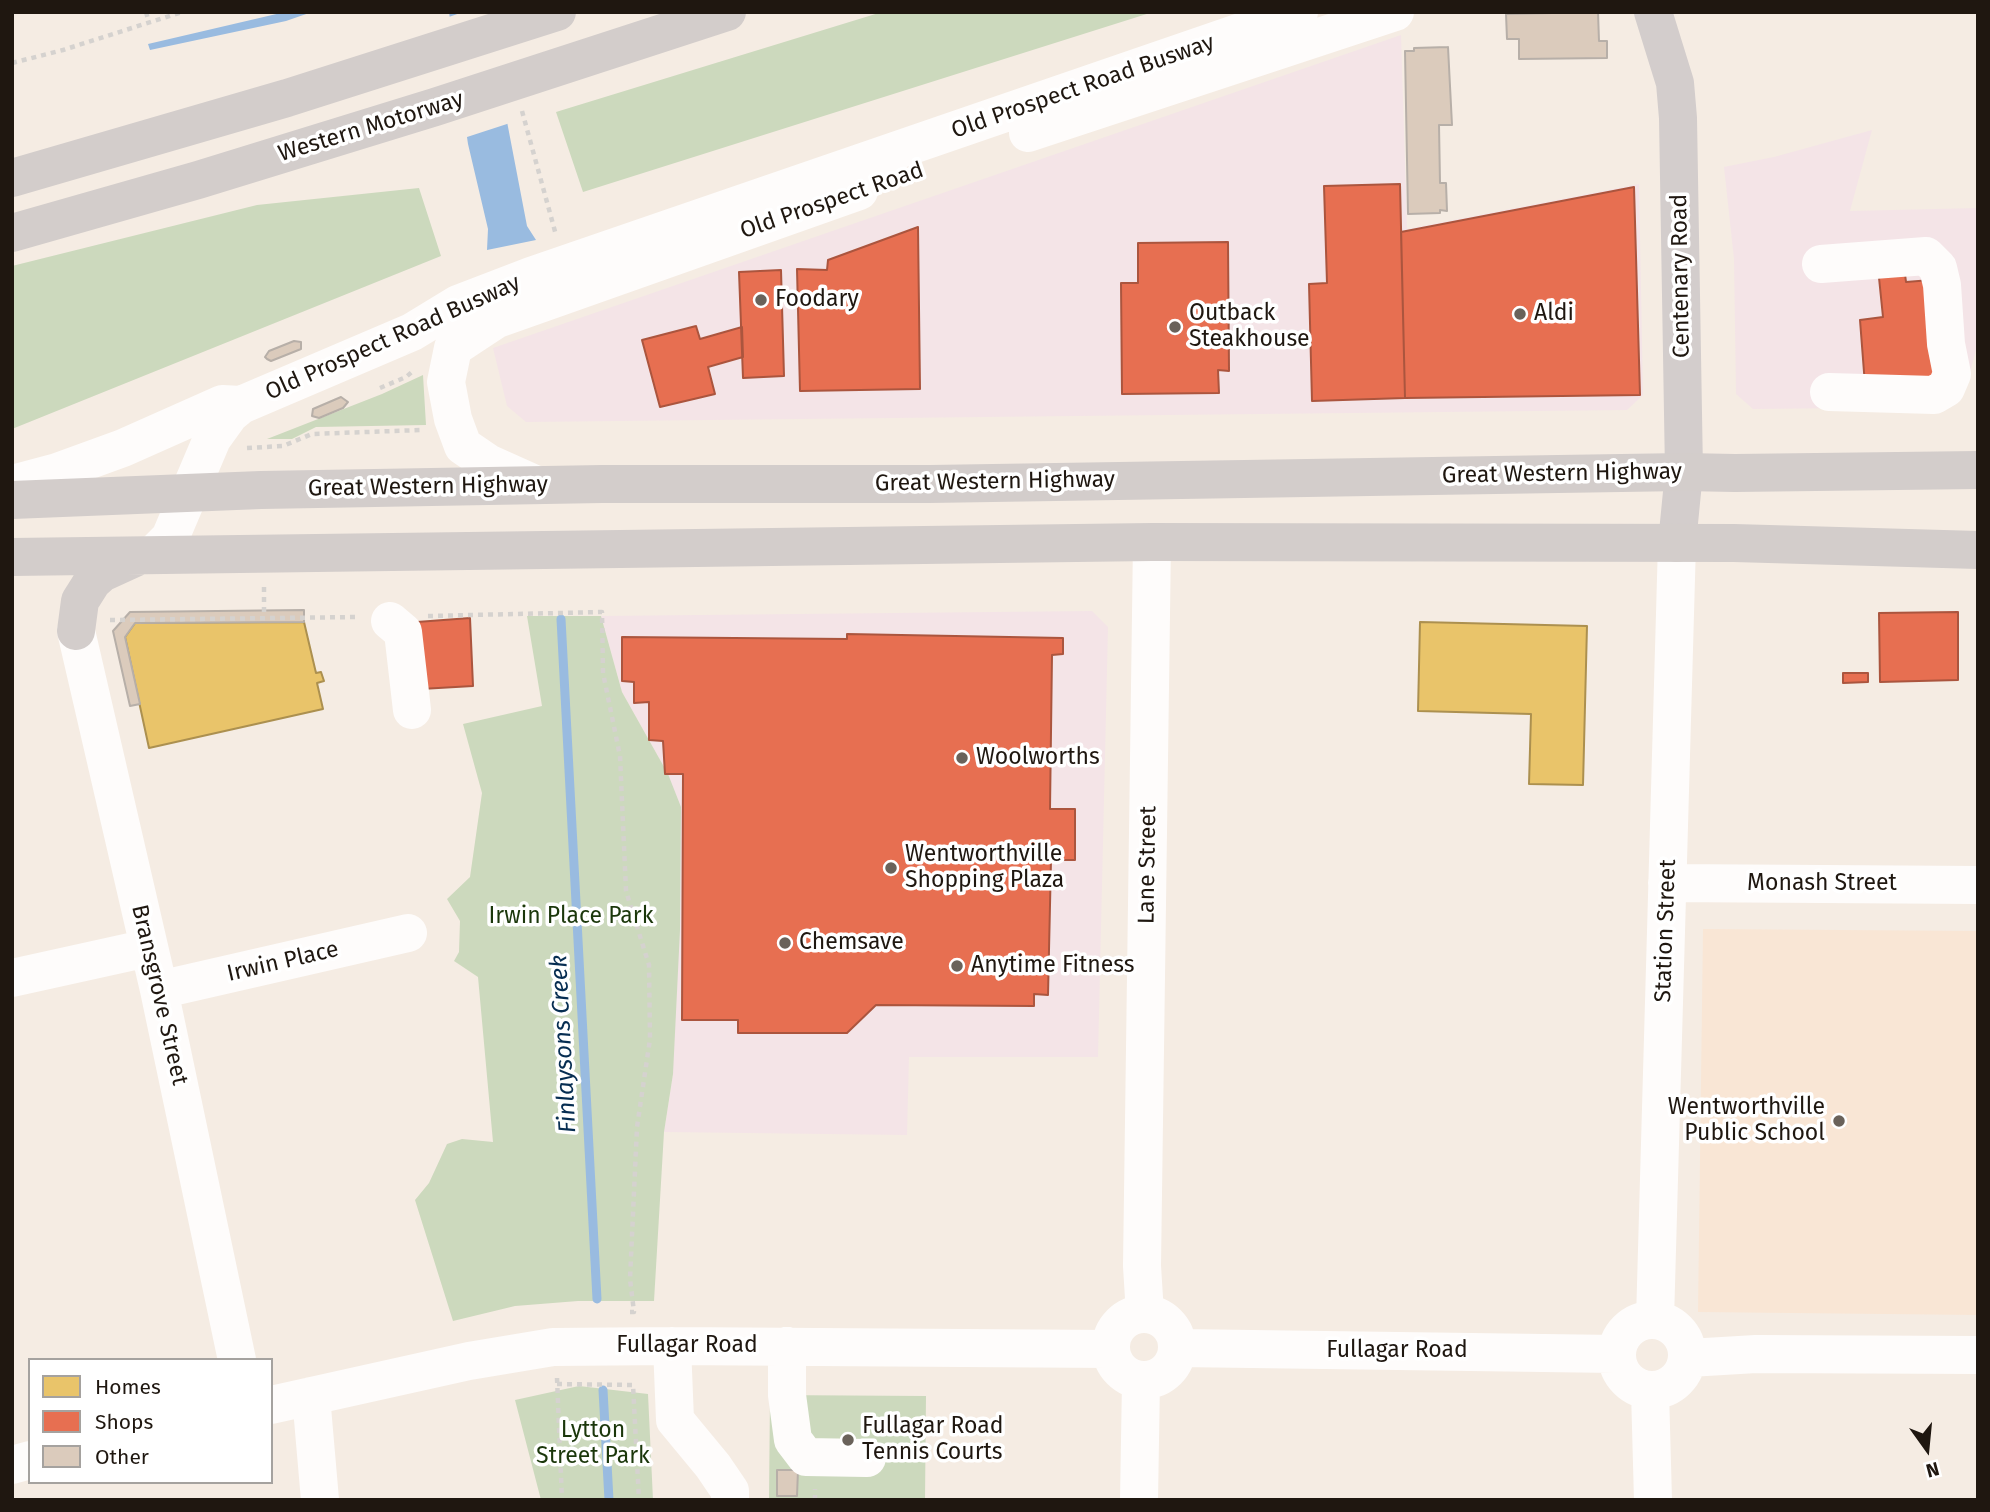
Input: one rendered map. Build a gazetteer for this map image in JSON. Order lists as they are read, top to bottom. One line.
{"streets":{"highway":["Western Motorway","Great Western Highway"],"main road":["Centenary Road"],"street":["Old Prospect Road Busway","Old Prospect Road","Lane Street","Monash Street","Station Street","Irwin Place","Bransgrove Street","Fullagar Road"]},"crossings":[["Old Prospect Road Busway","Great Western Highway"],["Old Prospect Road","Great Western Highway"],["Centenary Road","Great Western Highway"],["Centenary Road","Station Street"],["Lane Street","Fullagar Road"],["Monash Street","Station Street"],["Station Street","Fullagar Road"],["Irwin Place","Bransgrove Street"]],"water":["Finlaysons Creek"],"parks":["Irwin Place Park","Lytton Street Park"],"places":["Foodary","Aldi","Outback Steakhouse","Woolworths","Wentworthville Shopping Plaza","Chemsave","Anytime Fitness","Wentworthville Public School","Fullagar Road Tennis Courts"],"legend":["Homes","Shops","Other"],"north":"bottom"}
